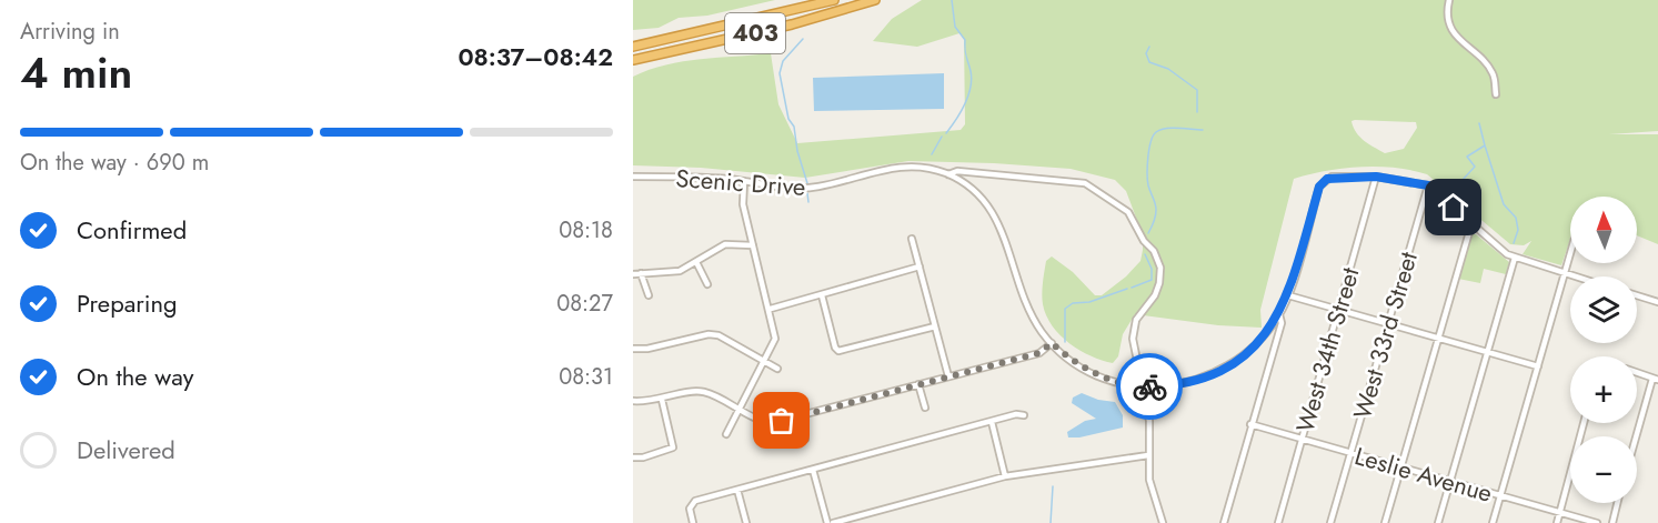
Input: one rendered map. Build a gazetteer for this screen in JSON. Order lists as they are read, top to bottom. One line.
{"streets":{"highway":["403"],"street":["Scenic Drive","West 33rd Street","West 34th Street","Leslie Avenue"]},"crossings":[["Scenic Drive","West 33rd Street"],["Scenic Drive","West 34th Street"],["West 33rd Street","Leslie Avenue"],["West 34th Street","Leslie Avenue"]],"north":"top","page":{"heading":["4 min","Arriving in","08:37–08:42"],"bar":"On the way · 690 m","list":[["Confirmed","08:18"],["Preparing","08:27"],["On the way","08:31"],"Delivered"],"map_buttons":["+","−"]}}
